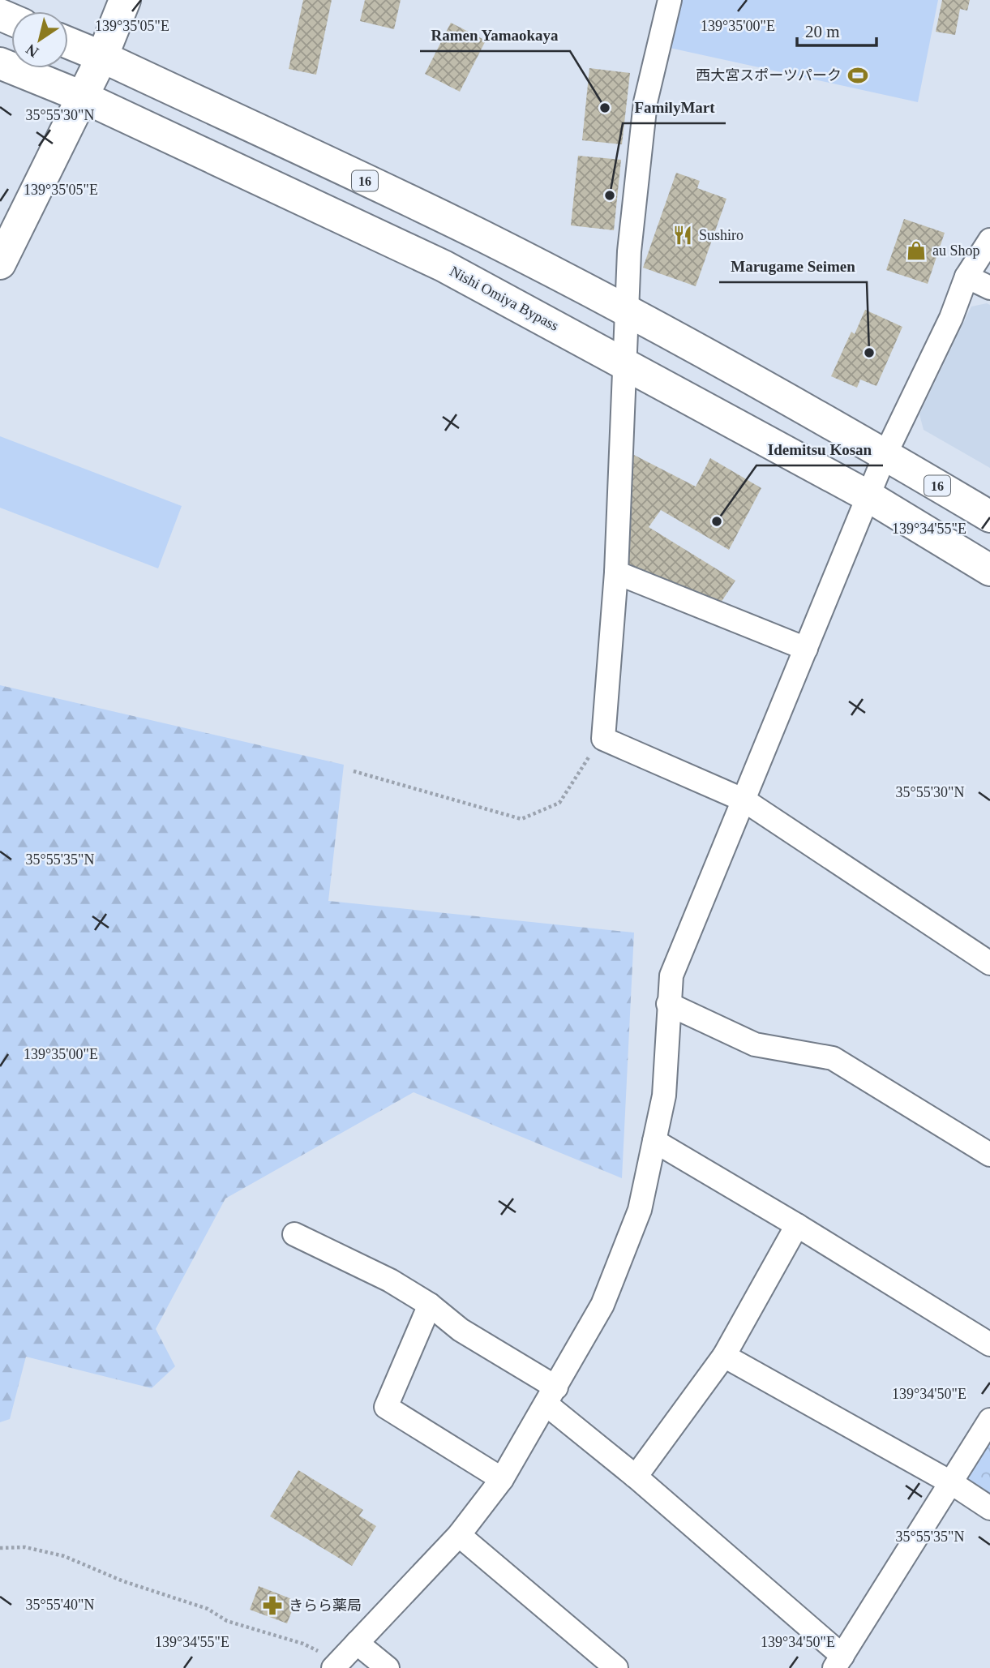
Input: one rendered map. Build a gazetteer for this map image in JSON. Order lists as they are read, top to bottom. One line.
{"streets":{"main road":["16","Nishi Omiya Bypass"]},"places":{"sports":["西大宮スポーツパーク"],"other":["Ramen Yamaokaya","FamilyMart","Marugame Seimen","Idemitsu Kosan"],"restaurant":["Sushiro"],"shop":["au Shop"],"pharmacy":["きらら薬局"]},"scale_bar":"20 m","north":"bottom left","coordinates":["139°35'05\"E","139°35'00\"E","35°55'30\"N","139°34'55\"E","35°55'35\"N","139°34'50\"E","35°55'40\"N"]}
